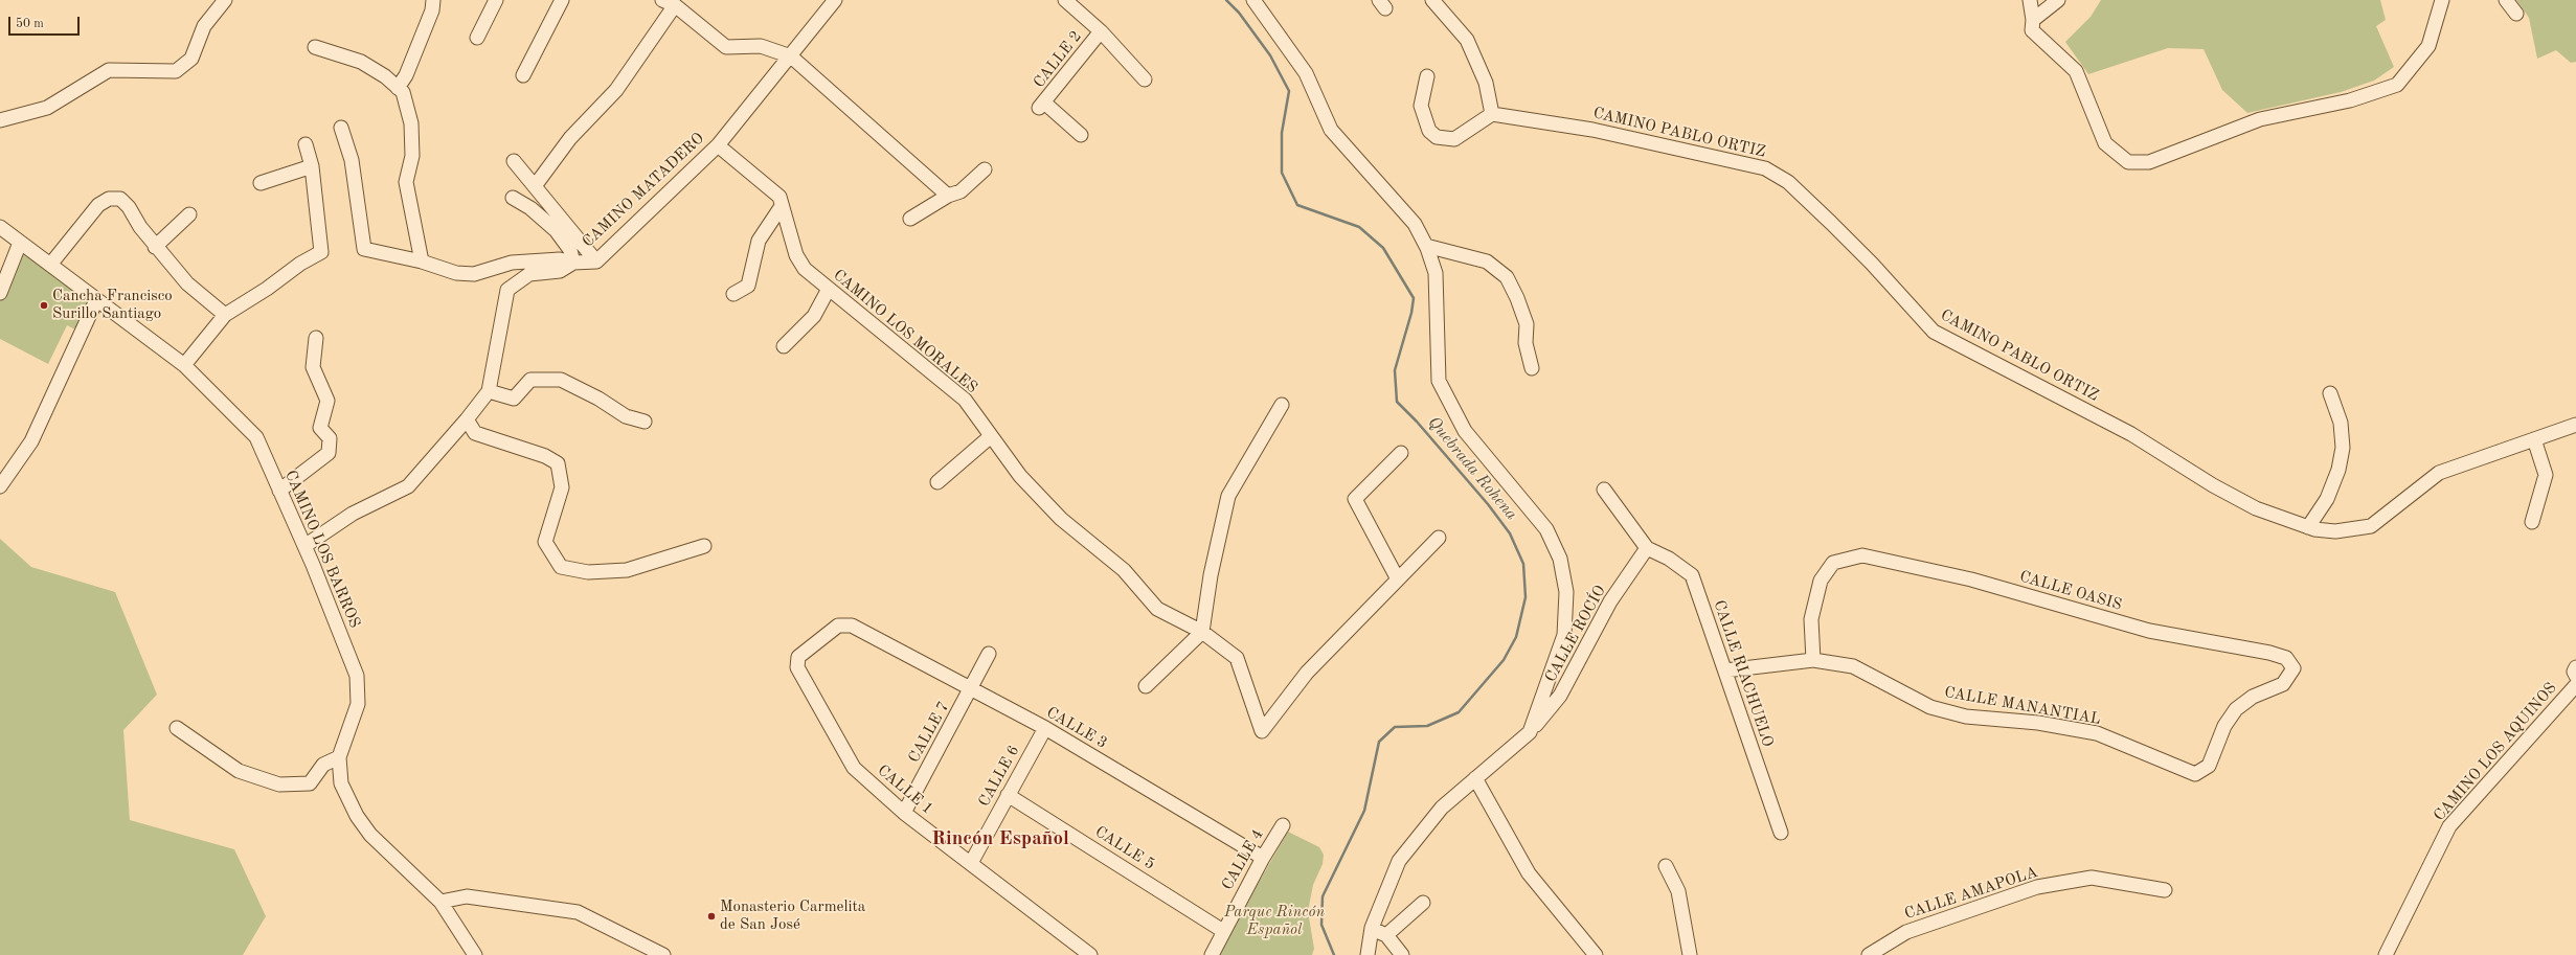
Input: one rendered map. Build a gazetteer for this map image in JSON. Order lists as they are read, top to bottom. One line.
{"streets":{"street":["CALLE 2","CAMINO PABLO ORTIZ","CAMINO MATADERO","CAMINO LOS MORALES","CAMINO LOS BARROS","CALLE OASIS","CALLE ROCÍO","CALLE RIACHUELO","CALLE MANANTIAL","CALLE 3","CALLE 7","CAMINO LOS AQUINOS","CALLE 6","CALLE 1","CALLE 5","CALLE 4","CALLE AMAPOLA"]},"crossings":[["CAMINO MATADERO","CAMINO LOS MORALES"],["CAMINO MATADERO","CAMINO LOS BARROS"],["CALLE OASIS","CALLE MANANTIAL"],["CALLE ROCÍO","CALLE RIACHUELO"],["CALLE RIACHUELO","CALLE MANANTIAL"],["CALLE 3","CALLE 7"],["CALLE 3","CALLE 6"],["CALLE 3","CALLE 1"],["CALLE 3","CALLE 4"],["CALLE 7","CALLE 1"],["CALLE 6","CALLE 1"],["CALLE 6","CALLE 5"],["CALLE 5","CALLE 4"]],"districts":["Rincón Español"],"water":["Quebrada Rohena"],"parks":["Parque Rincón Español"],"places":["Cancha Francisco Surillo Santiago","Monasterio Carmelita de San José"],"scale_bar":"50 m"}
